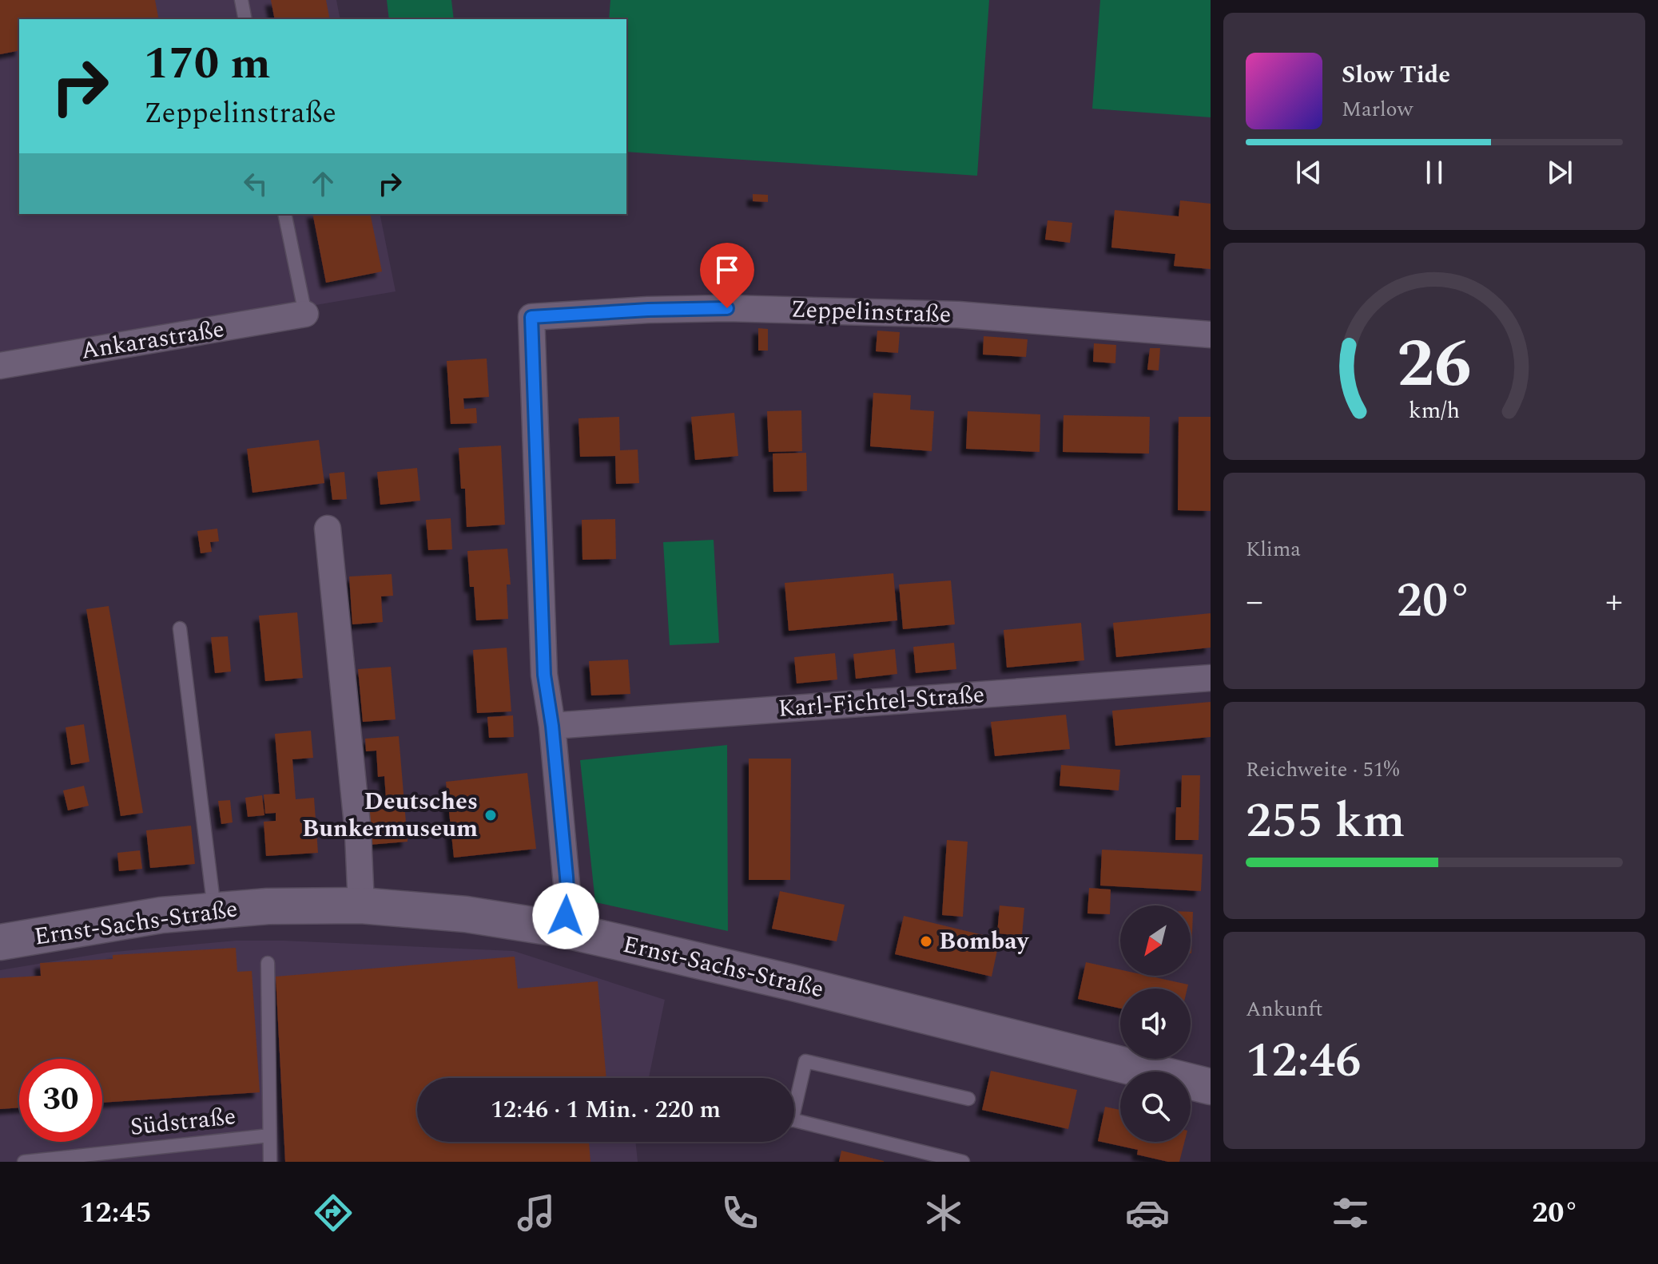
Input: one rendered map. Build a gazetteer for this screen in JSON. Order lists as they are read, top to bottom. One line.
{"streets":{"main road":["Ernst-Sachs-Straße"],"street":["Zeppelinstraße","Ankarastraße","Karl-Fichtel-Straße"],"lane":["Südstraße"]},"crossings":[["Zeppelinstraße","Karl-Fichtel-Straße"]],"places":["Deutsches Bunkermuseum","Bombay"],"north":"bottom left","page":{"turn":["170 m","Zeppelinstraße"],"song":["Slow Tide","Marlow"],"tile":["Klima",["Reichweite · 51%","255 km"],["Ankunft","12:46"]],"heat":["−","20°","+"],"limit":"30","trip":"12:46 · 1 Min. · 220 m","tabs":["12:45","20°"],"gauge":["26","km/h"]}}
